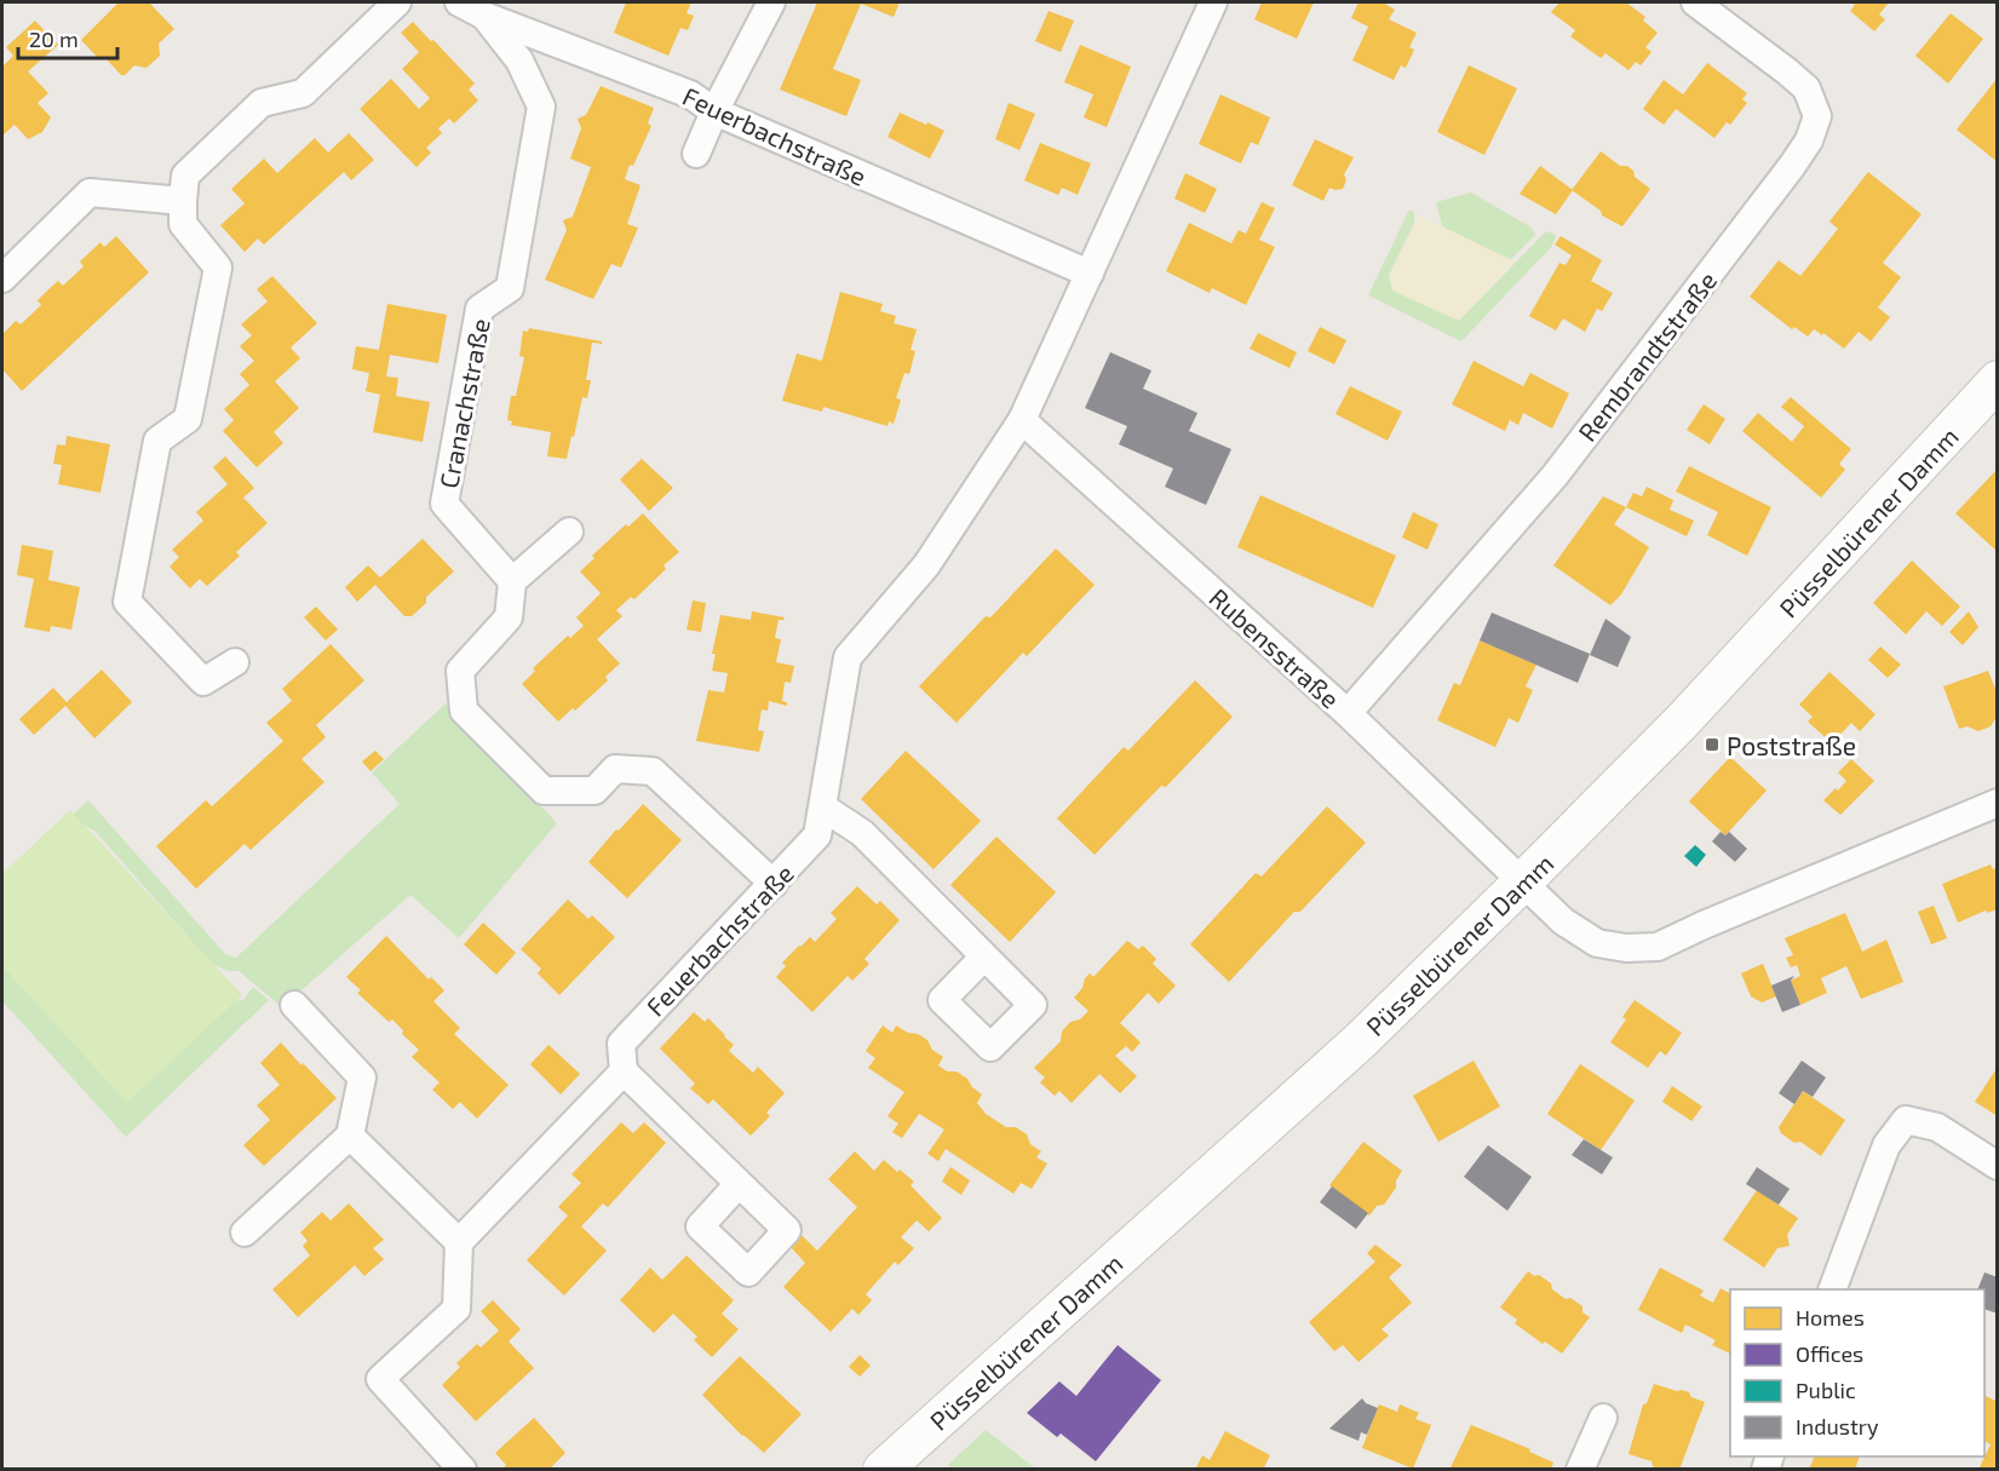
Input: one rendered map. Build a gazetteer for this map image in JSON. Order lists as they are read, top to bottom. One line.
{"streets":{"main road":["Püsselbürener Damm"],"street":["Feuerbachstraße","Rembrandtstraße","Cranachstraße","Rubensstraße"]},"crossings":[["Feuerbachstraße","Cranachstraße"],["Feuerbachstraße","Rubensstraße"],["Rembrandtstraße","Rubensstraße"],["Püsselbürener Damm","Rubensstraße"]],"places":{"transit":["Poststraße"]},"legend":["Homes","Offices","Public","Industry"],"scale_bar":"20 m"}
